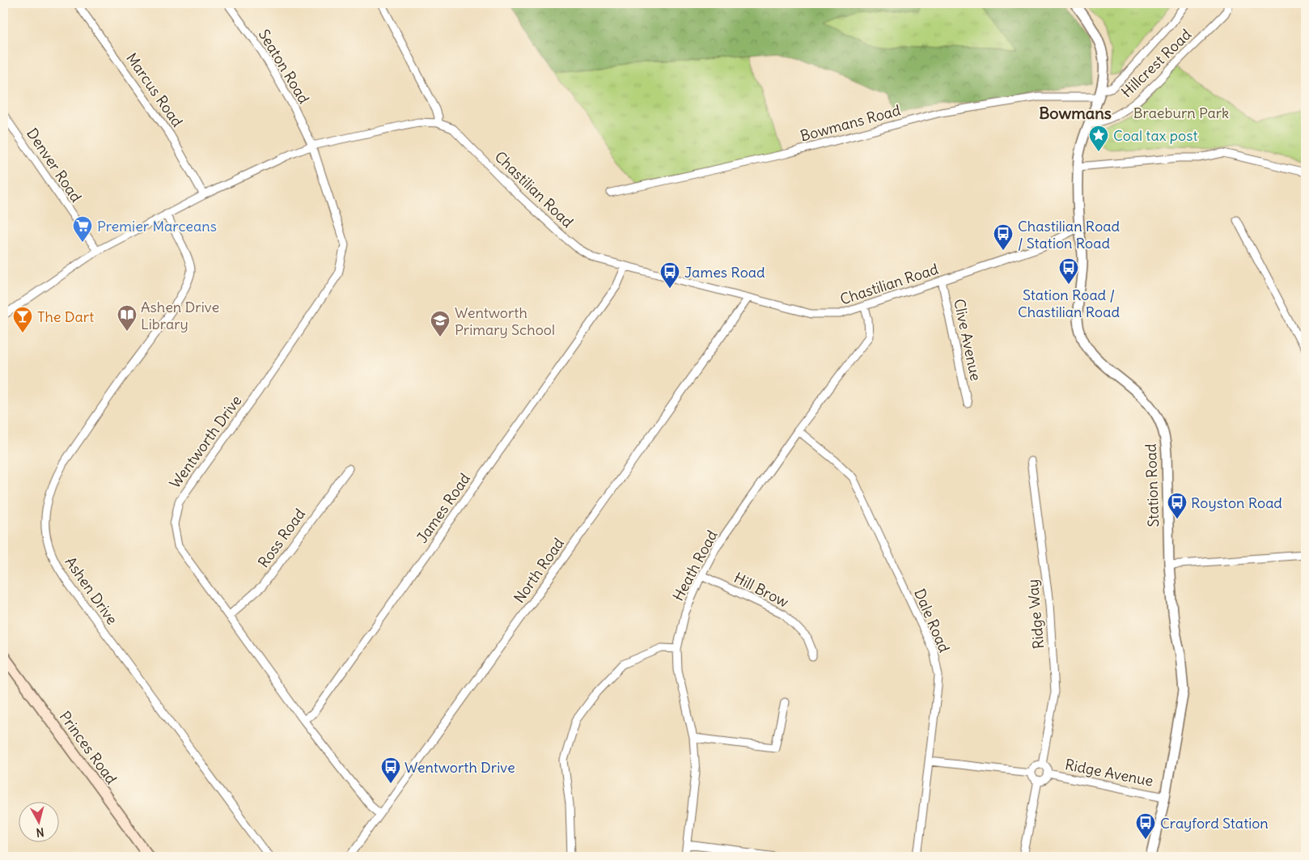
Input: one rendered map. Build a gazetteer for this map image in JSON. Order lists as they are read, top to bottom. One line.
{"streets":{"main road":["Princes Road"],"street":["Hillcrest Road","Seaton Road","Marcus Road","Bowmans Road","Denver Road","Chastilian Road","Clive Avenue","Wentworth Drive","Station Road","James Road","Ross Road","Heath Road","North Road","Hill Brow","Ashen Drive","Ridge Way","Dale Road","Ridge Avenue"]},"crossings":[["Hillcrest Road","Station Road"],["Seaton Road","Chastilian Road"],["Seaton Road","Wentworth Drive"],["Marcus Road","Chastilian Road"],["Bowmans Road","Station Road"],["Denver Road","Chastilian Road"],["Chastilian Road","Clive Avenue"],["Chastilian Road","Wentworth Drive"],["Chastilian Road","Station Road"],["Chastilian Road","James Road"],["Chastilian Road","Heath Road"],["Chastilian Road","North Road"],["Chastilian Road","Ashen Drive"],["Wentworth Drive","James Road"],["Wentworth Drive","Ross Road"],["Wentworth Drive","North Road"],["Station Road","Ridge Avenue"],["Heath Road","Hill Brow"],["Heath Road","Dale Road"],["Ridge Way","Ridge Avenue"]],"districts":["Bowmans"],"parks":["Braeburn Park"],"places":{"place":["Coal tax post"],"supermarket":["Premier Marceans"],"bus stop":["Chastilian Road / Station Road","Station Road / Chastilian Road","James Road","Royston Road","Wentworth Drive","Crayford Station"],"library":["Ashen Drive Library"],"bar":["The Dart"],"school or university":["Wentworth Primary School"]},"north":"bottom"}
